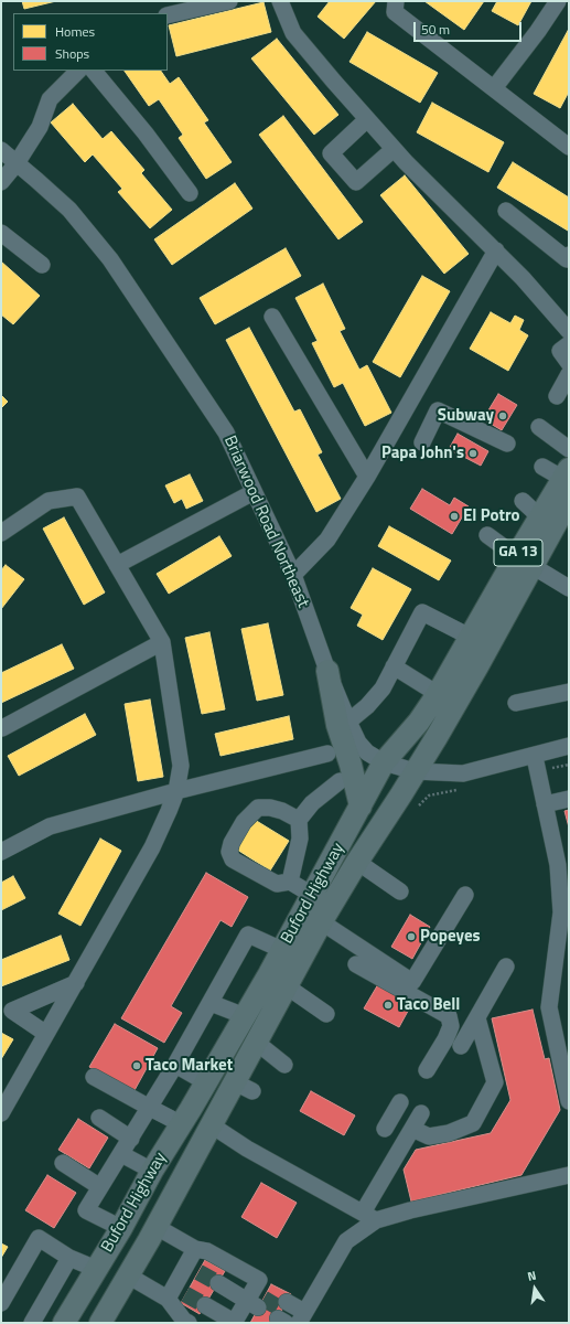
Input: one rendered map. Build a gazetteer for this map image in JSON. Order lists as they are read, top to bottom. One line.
{"streets":{"main road":["GA 13","Buford Highway"],"street":["Briarwood Road Northeast"]},"crossings":[["Briarwood Road Northeast","Buford Highway"]],"places":["Subway","Papa John's","El Potro","Popeyes","Taco Bell","Taco Market"],"legend":["Homes","Shops"],"scale_bar":"50 m","north":"top"}
